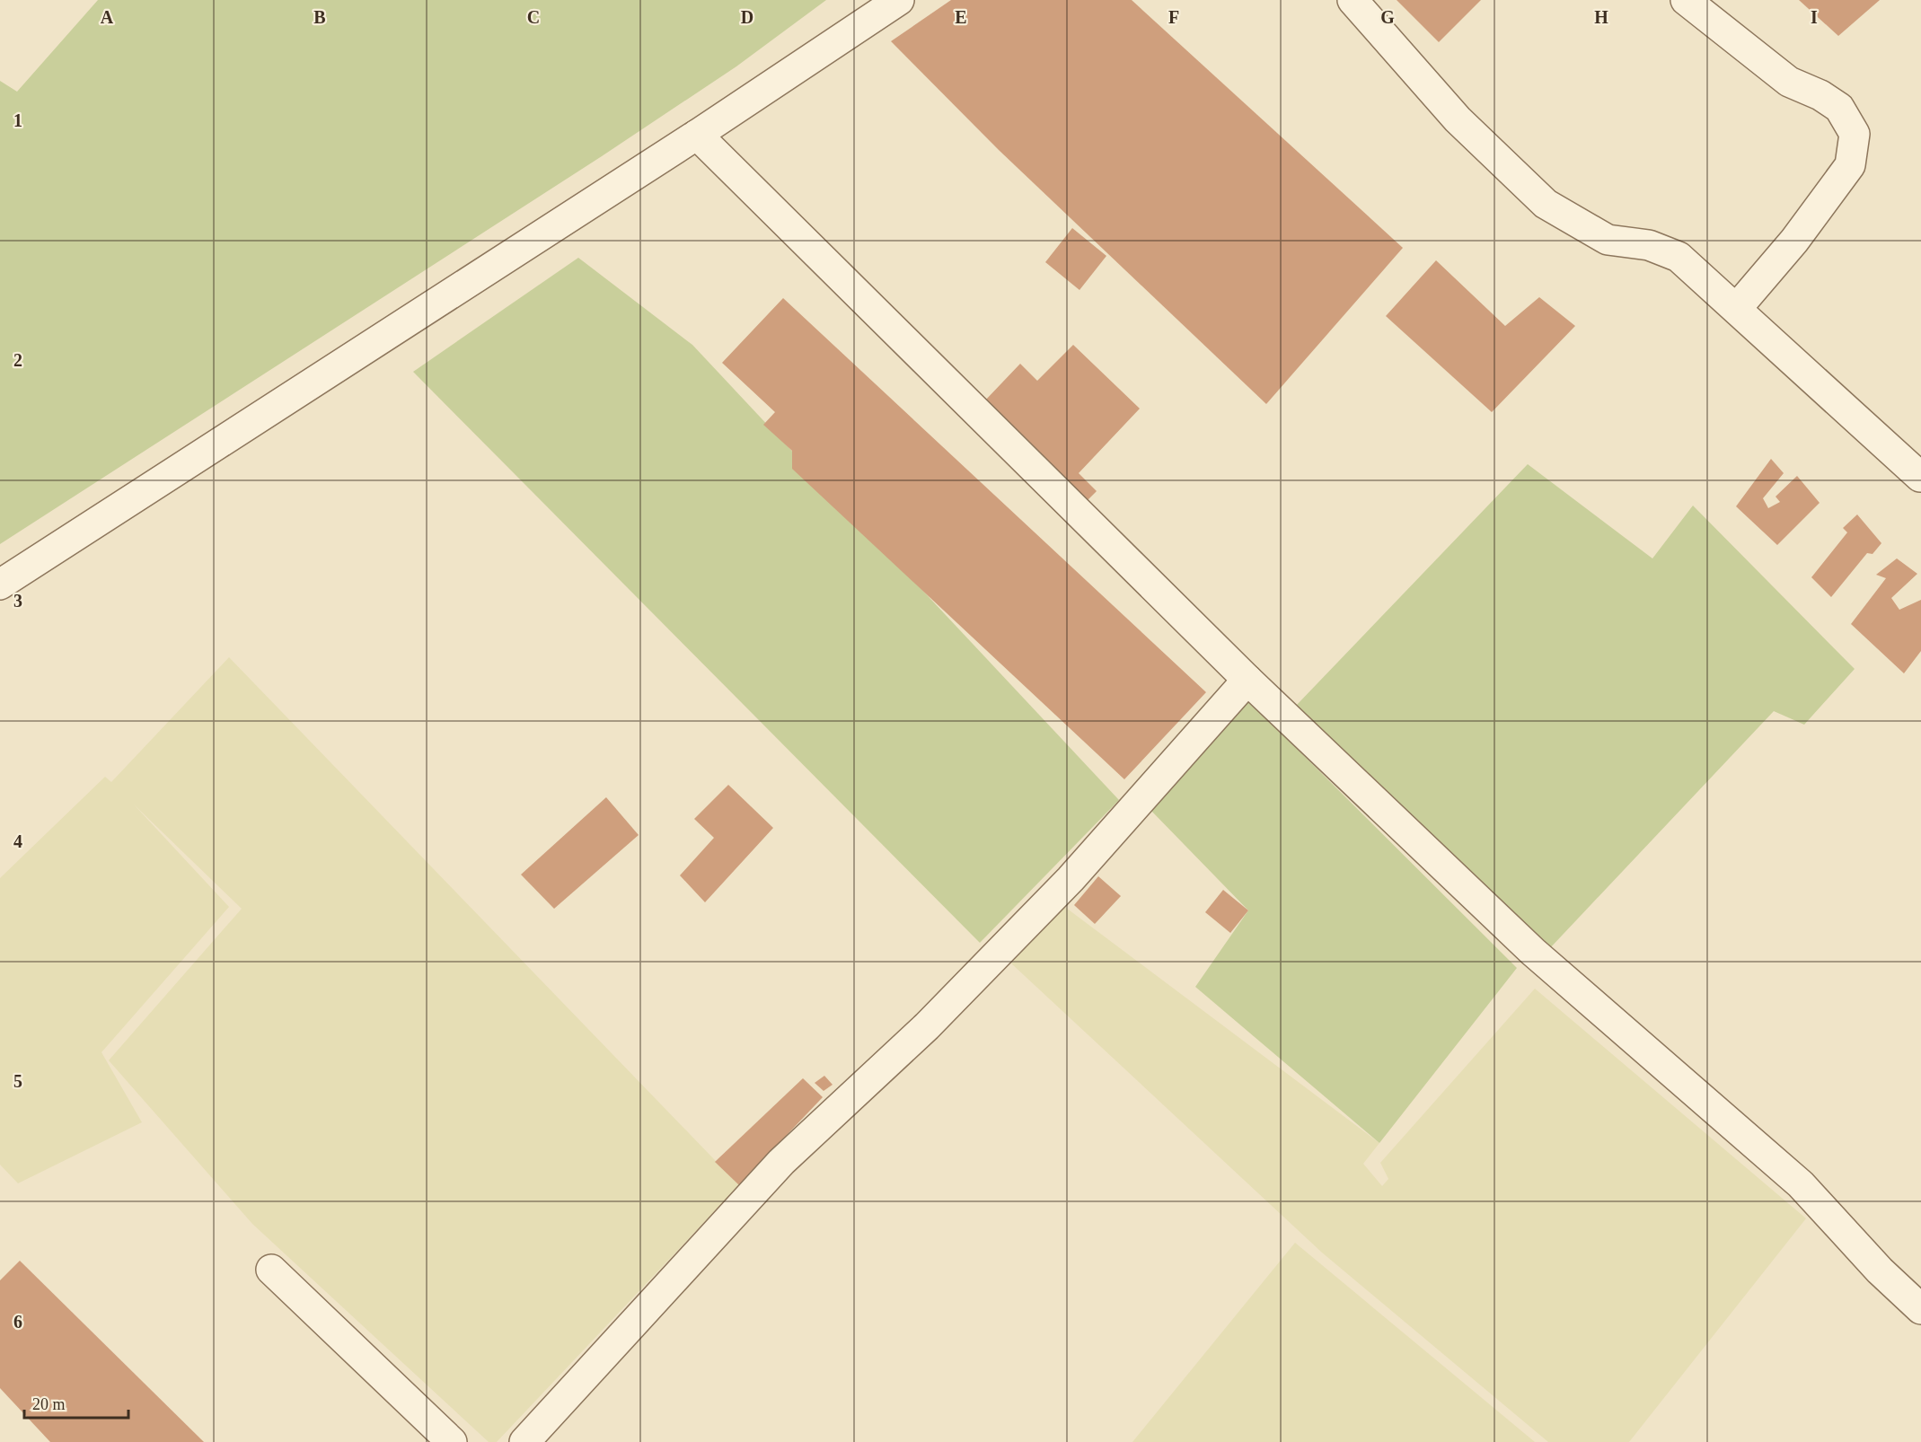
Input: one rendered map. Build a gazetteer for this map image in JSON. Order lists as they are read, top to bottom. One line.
{"scale_bar":"20 m","grid":{"columns":["A","B","C","D","E","F","G","H","I"],"rows":["1","2","3","4","5","6"]}}
